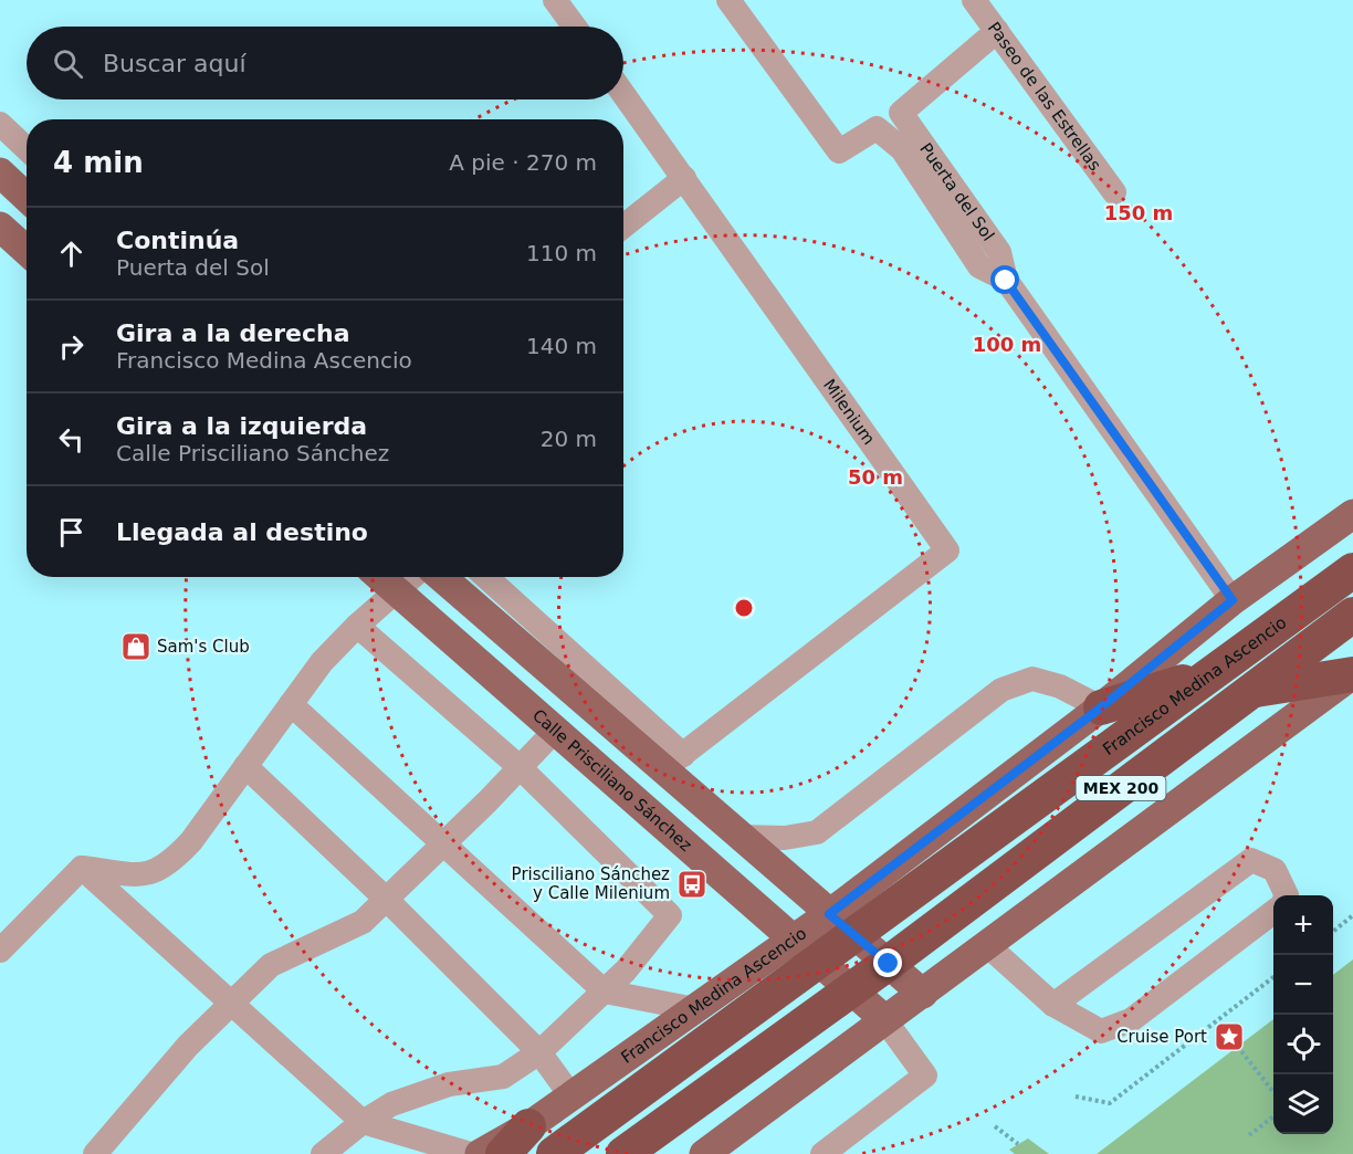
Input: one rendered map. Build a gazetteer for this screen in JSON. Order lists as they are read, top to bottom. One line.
{"streets":{"highway":["Francisco Medina Ascencio","MEX 200"],"main road":["Calle Prisciliano Sánchez"],"street":["Paseo de las Estrellas","Puerta del Sol","Milenium"]},"crossings":[["Paseo de las Estrellas","Puerta del Sol"],["Puerta del Sol","Francisco Medina Ascencio"],["Francisco Medina Ascencio","Calle Prisciliano Sánchez"],["Calle Prisciliano Sánchez","MEX 200"]],"places":{"shop":["Sam's Club"],"bus stop":["Prisciliano Sánchez y Calle Milenium"],"place":["Cruise Port"]},"page":{"search":"Buscar aquí","heading":["4 min","A pie · 270 m"],"list":[["Continúa","Puerta del Sol","110 m"],["Gira a la derecha","Francisco Medina Ascencio","140 m"],["Gira a la izquierda","Calle Prisciliano Sánchez","20 m"],"Llegada al destino"],"map_buttons":["+","−"]},"rings":["150 m","100 m","50 m"]}
